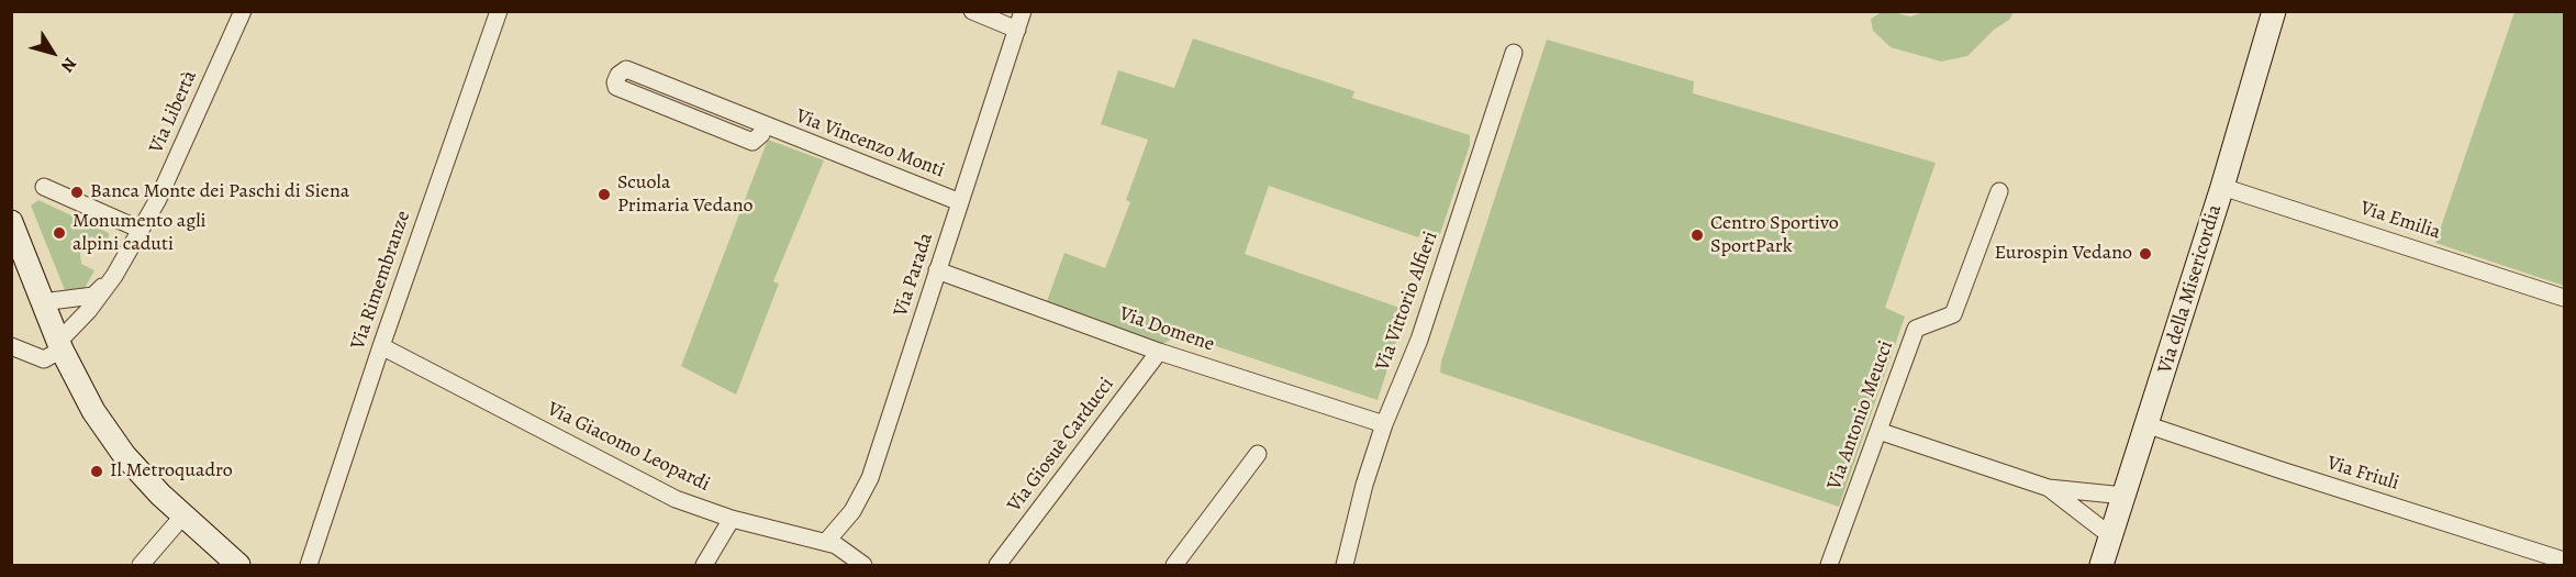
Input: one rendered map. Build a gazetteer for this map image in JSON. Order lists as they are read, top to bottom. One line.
{"streets":{"street":["Via Libertà","Via Vincenzo Monti","Via Emilia","Via Parada","Via Rimembranze","Via della Misericordia","Via Vittorio Alfieri","Via Domene","Via Antonio Meucci","Via Giosuè Carducci","Via Giacomo Leopardi","Via Friuli"]},"crossings":[["Via Vincenzo Monti","Via Parada"],["Via Emilia","Via della Misericordia"],["Via Parada","Via Domene"],["Via Parada","Via Giacomo Leopardi"],["Via Rimembranze","Via Giacomo Leopardi"],["Via della Misericordia","Via Friuli"],["Via Vittorio Alfieri","Via Domene"],["Via Domene","Via Giosuè Carducci"]],"places":["Banca Monte dei Paschi di Siena","Scuola Primaria Vedano","Monumento agli alpini caduti","Centro Sportivo SportPark","Eurospin Vedano","Il Metroquadro"],"north":"bottom right"}
